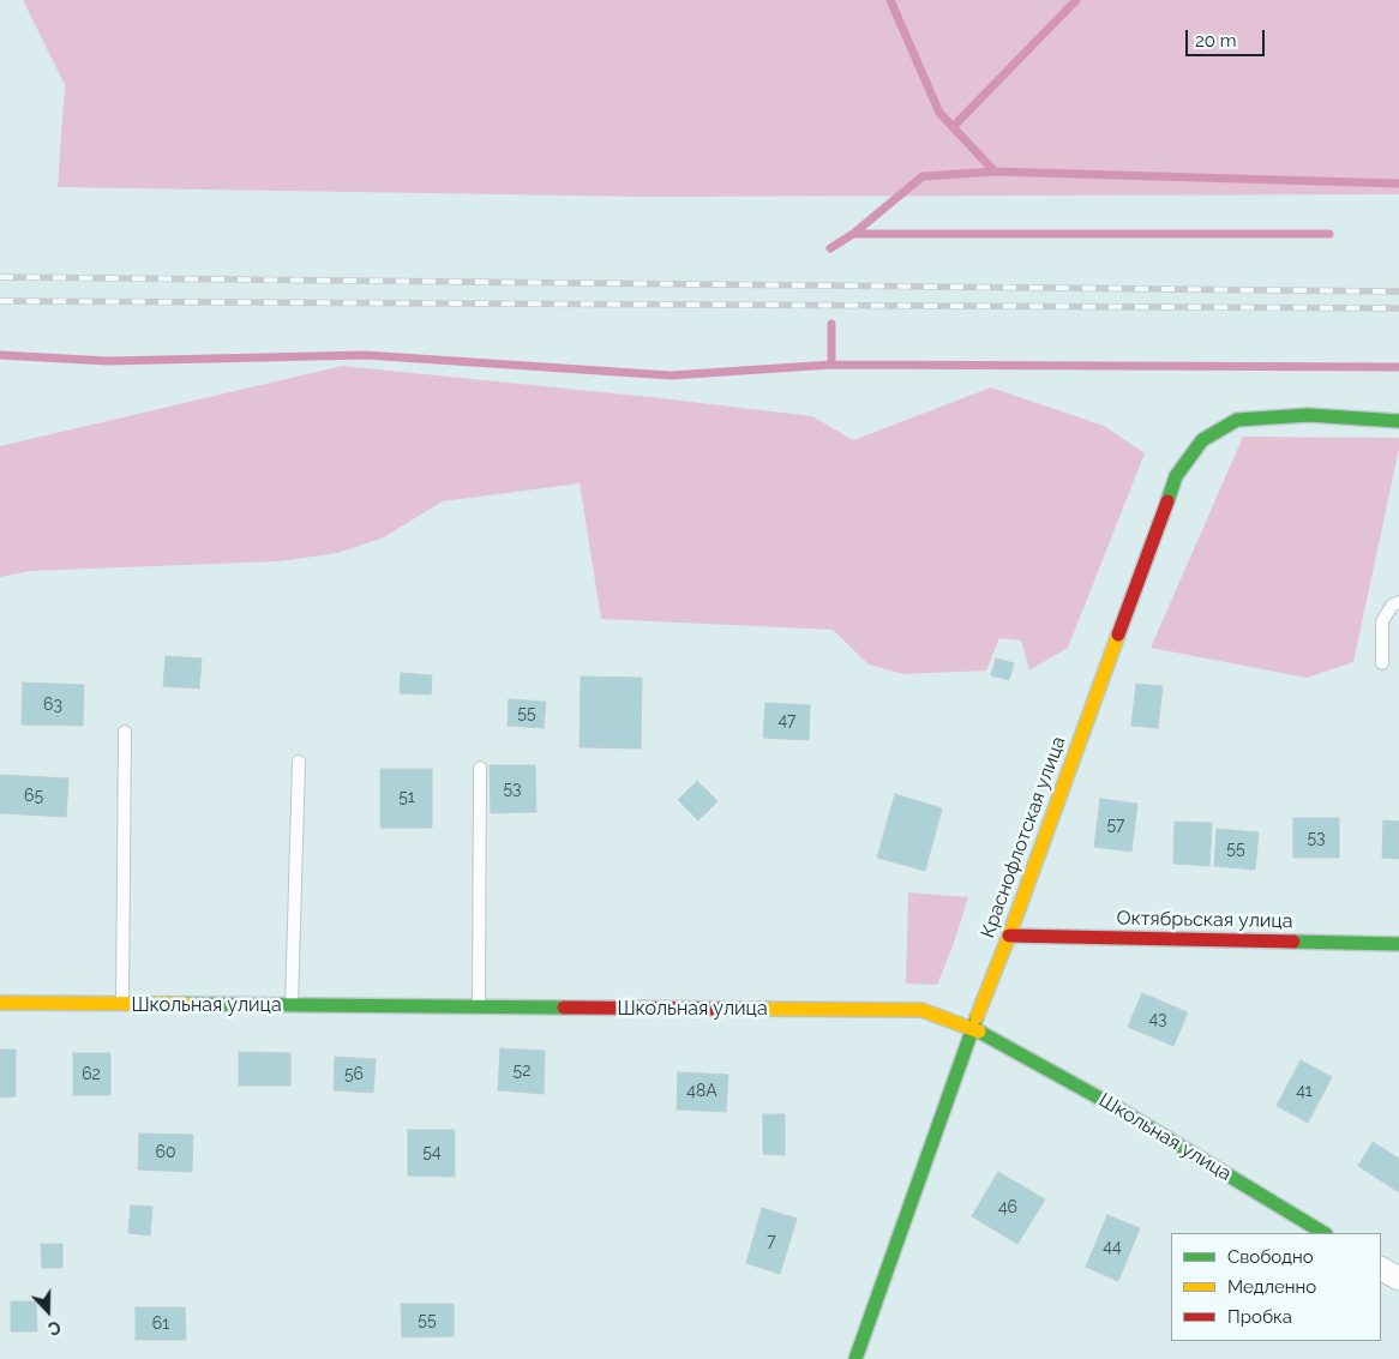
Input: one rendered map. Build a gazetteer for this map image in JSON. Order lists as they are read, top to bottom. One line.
{"streets":{"street":["Краснофлотская улица","Октябрьская улица","Школьная улица"]},"crossings":[["Краснофлотская улица","Октябрьская улица"],["Краснофлотская улица","Школьная улица"]],"house_numbers":["63","55","47","53","65","51","57","53","55","43","52","62","56","48А","41","60","54","46","7","44","55","61"],"legend":["Свободно","Медленно","Пробка"],"scale_bar":"20 m","north":"bottom"}
